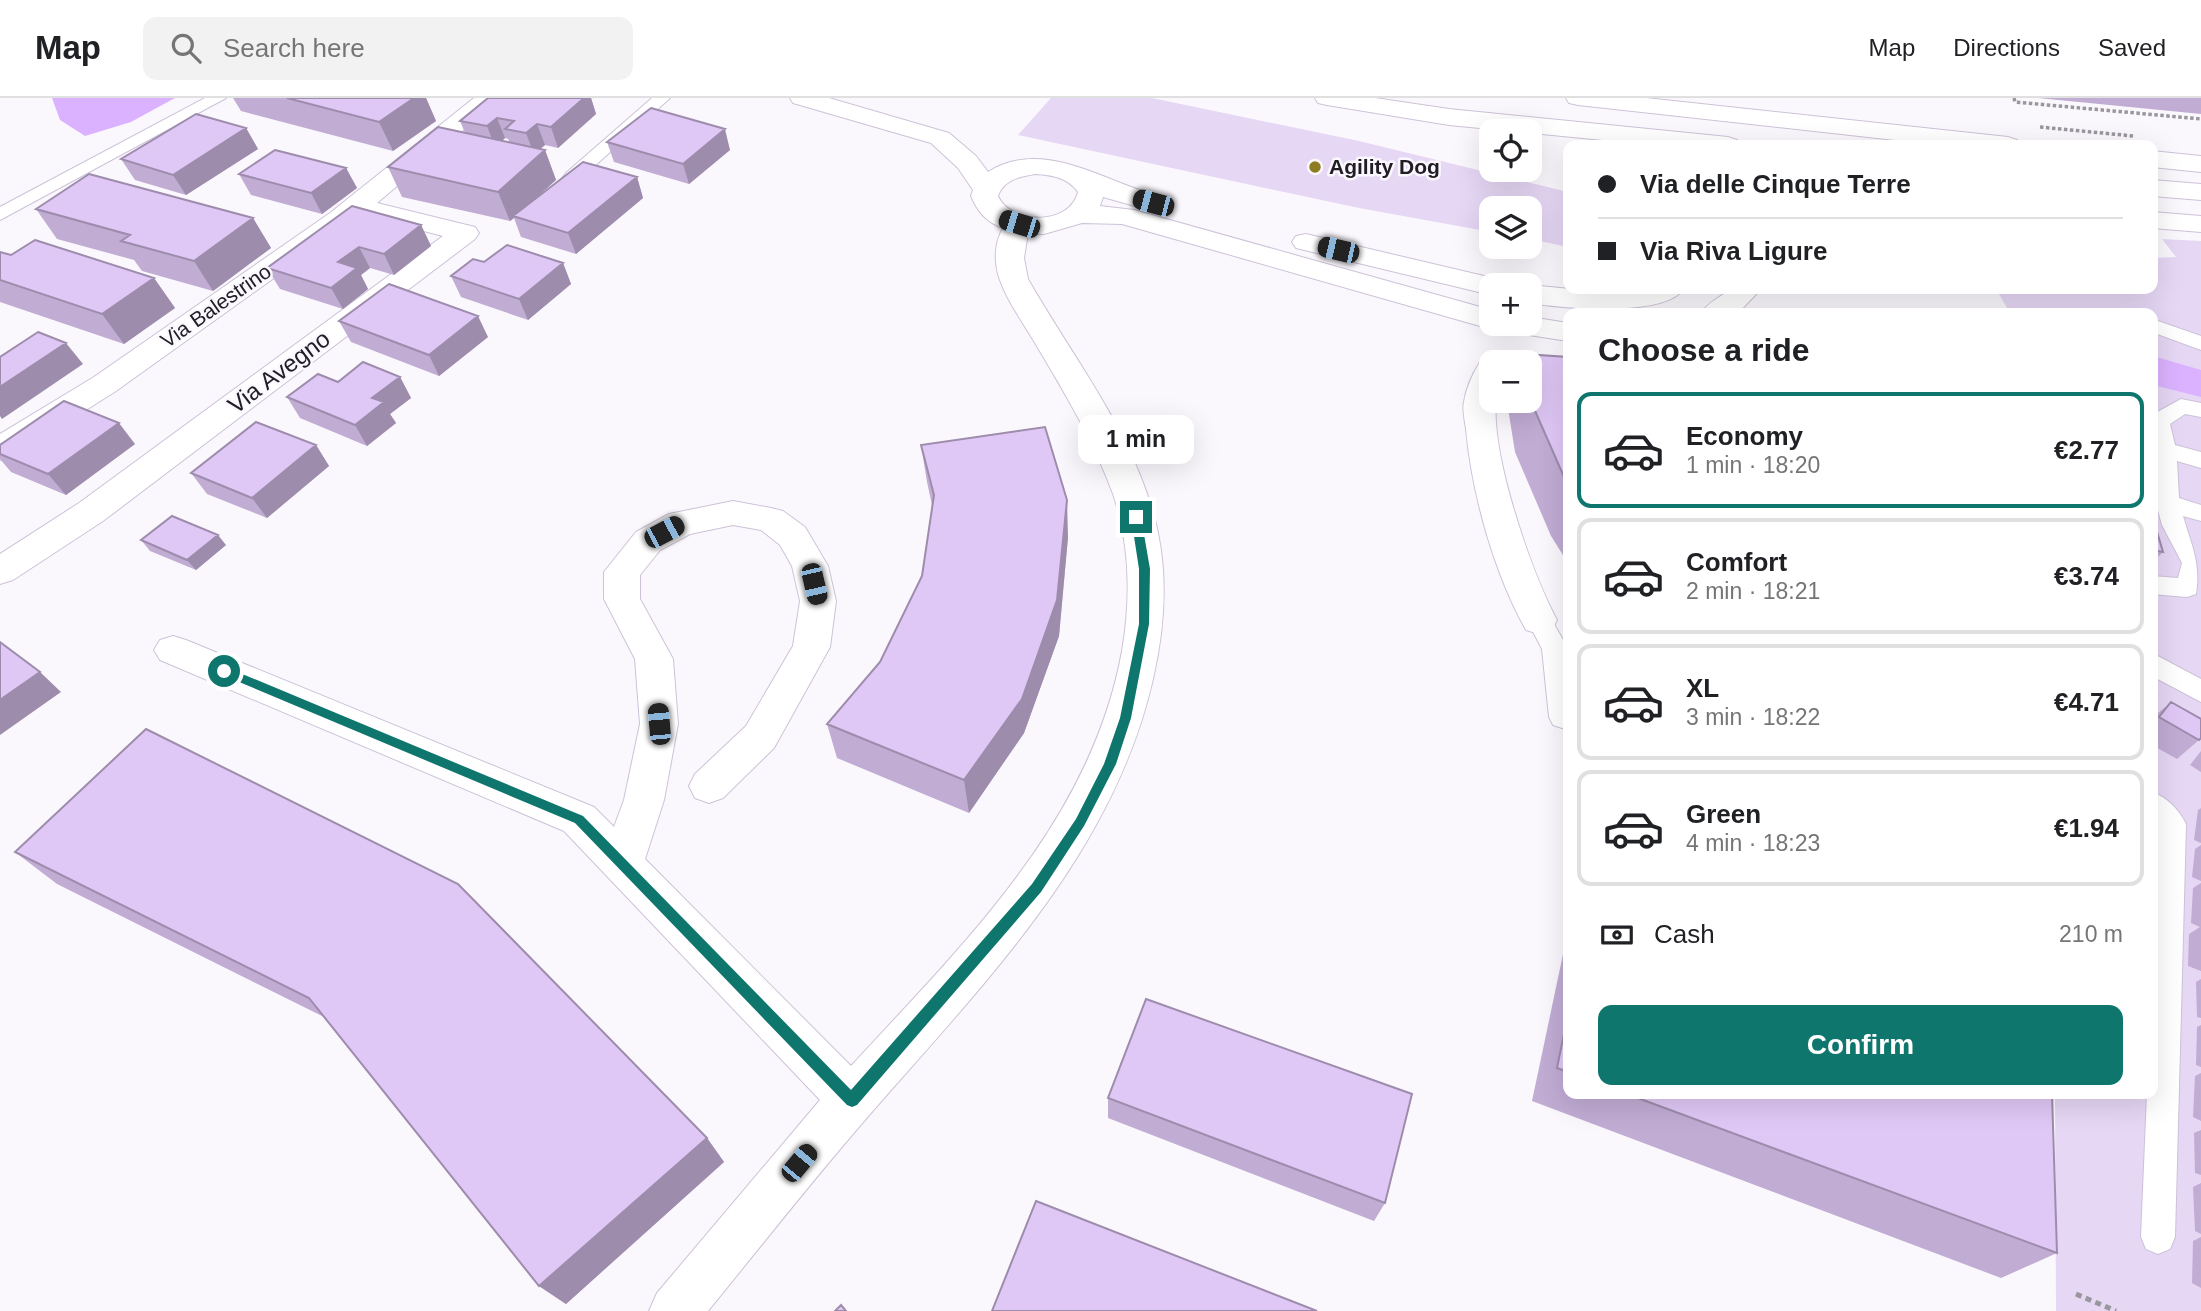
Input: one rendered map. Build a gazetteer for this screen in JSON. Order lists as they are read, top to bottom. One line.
{"streets":{"main road":["Via Balestrino","Via Avegno"]},"crossings":[["Via Balestrino","Via Avegno"]],"places":["Agility Dog"],"page":{"header":"Map","search":"Search here","nav":["Map","Directions","Saved"],"map_buttons":["+","−"],"banner":["Via delle Cinque Terre","Via Riva Ligure"],"heading":"Choose a ride","list":[{"name":"Economy","note":"1 min · 18:20","value":"€2.77"},{"name":"Comfort","note":"2 min · 18:21","value":"€3.74"},{"name":"XL","note":"3 min · 18:22","value":"€4.71"},{"name":"Green","note":"4 min · 18:23","value":"€1.94"}],"bubble":"1 min","pay":["Cash","210 m"],"buttons":"Confirm"}}
